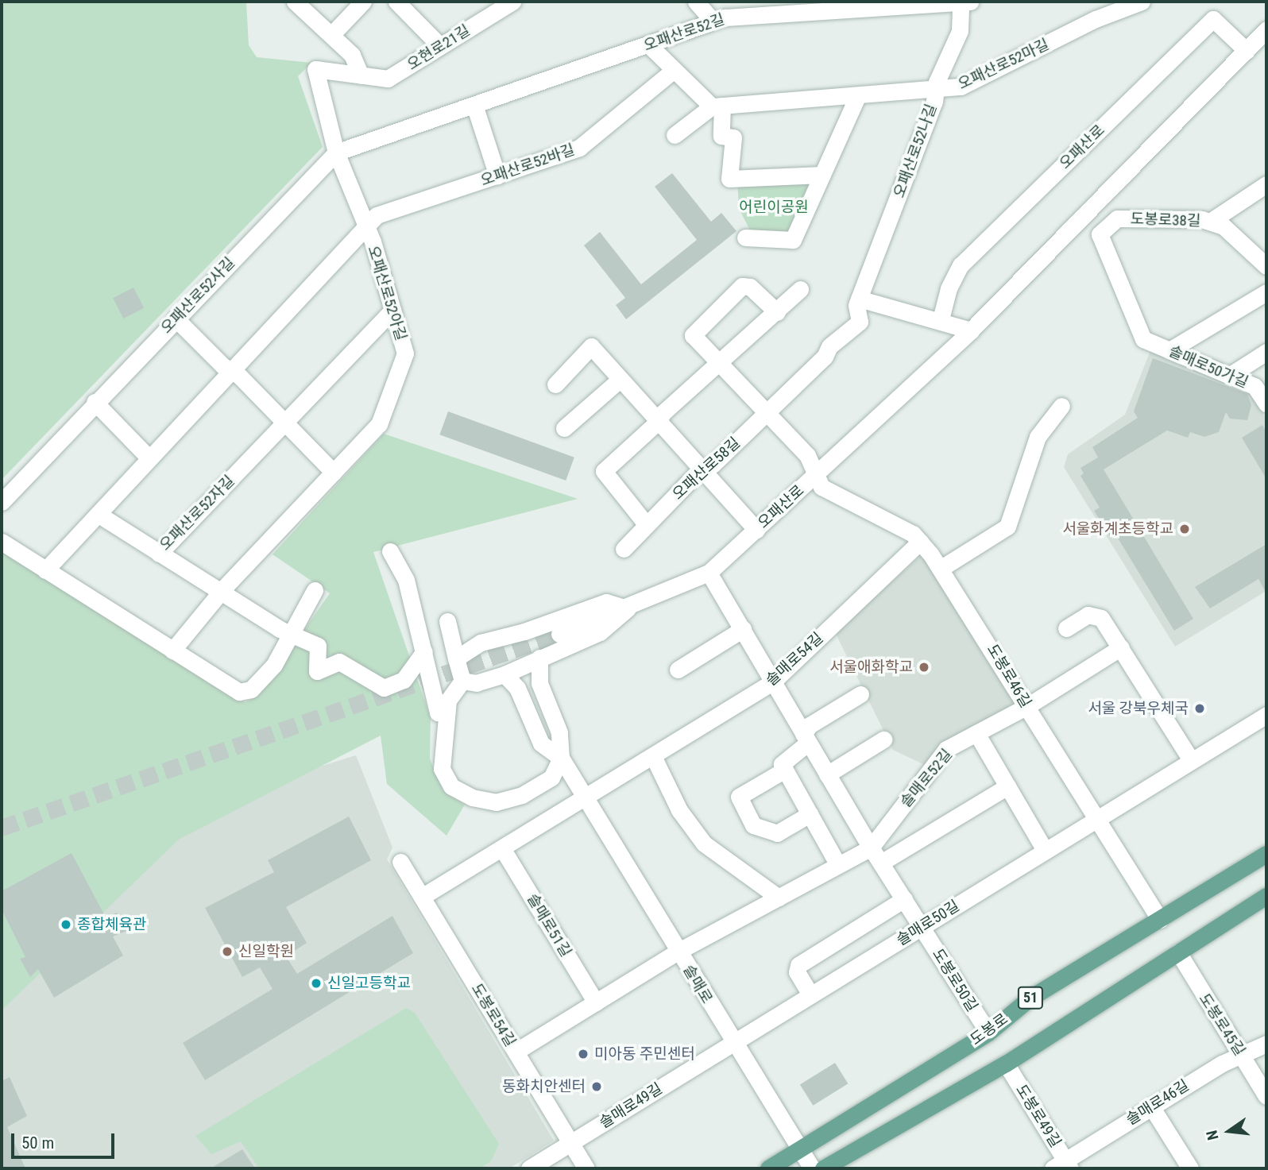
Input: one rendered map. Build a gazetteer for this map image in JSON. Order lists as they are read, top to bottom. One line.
{"streets":{"main road":["51","도봉로"],"street":["오패산로52길","오현로21길","오패산로52마길","오패산로","오패산로52나길","오패산로52바길","도봉로38길","오패산로52아길","오패산로52사길","솔매로50가길","오패산로58길","오패산로52자길","솔매로54길","도봉로46길","솔매로52길","솔매로50길","솔매로51길","도봉로50길","솔매로","도봉로54길","도봉로45길","솔매로46길","솔매로49길","도봉로49길"]},"crossings":[["오패산로52길","오현로21길"],["오패산로52길","오패산로52나길"],["오패산로52길","오패산로52사길"],["오현로21길","오패산로52사길"],["오패산로52마길","오패산로52나길"],["오패산로","도봉로46길"],["오패산로","도봉로50길"],["오패산로52나길","오패산로58길"],["오패산로52바길","오패산로52아길"],["도봉로38길","솔매로50가길"],["오패산로52아길","오패산로52자길"],["솔매로54길","도봉로46길"],["솔매로54길","도봉로50길"],["솔매로54길","솔매로"],["도봉로46길","솔매로52길"],["도봉로46길","솔매로50길"],["도봉로46길","도봉로"],["솔매로52길","도봉로50길"],["솔매로52길","솔매로"],["솔매로50길","도봉로50길"],["솔매로50길","솔매로"],["솔매로50길","솔매로49길"],["도봉로50길","도봉로"],["솔매로","도봉로"],["솔매로","솔매로49길"],["도봉로54길","솔매로49길"],["도봉로45길","솔매로46길"],["솔매로46길","도봉로49길"]],"parks":["어린이공원"],"places":["서울화계초등학교","서울애화학교","서울 강북우체국","종합체육관","신일학원","신일고등학교","미아동 주민센터","동화치안센터"],"scale_bar":"50 m","north":"left"}
